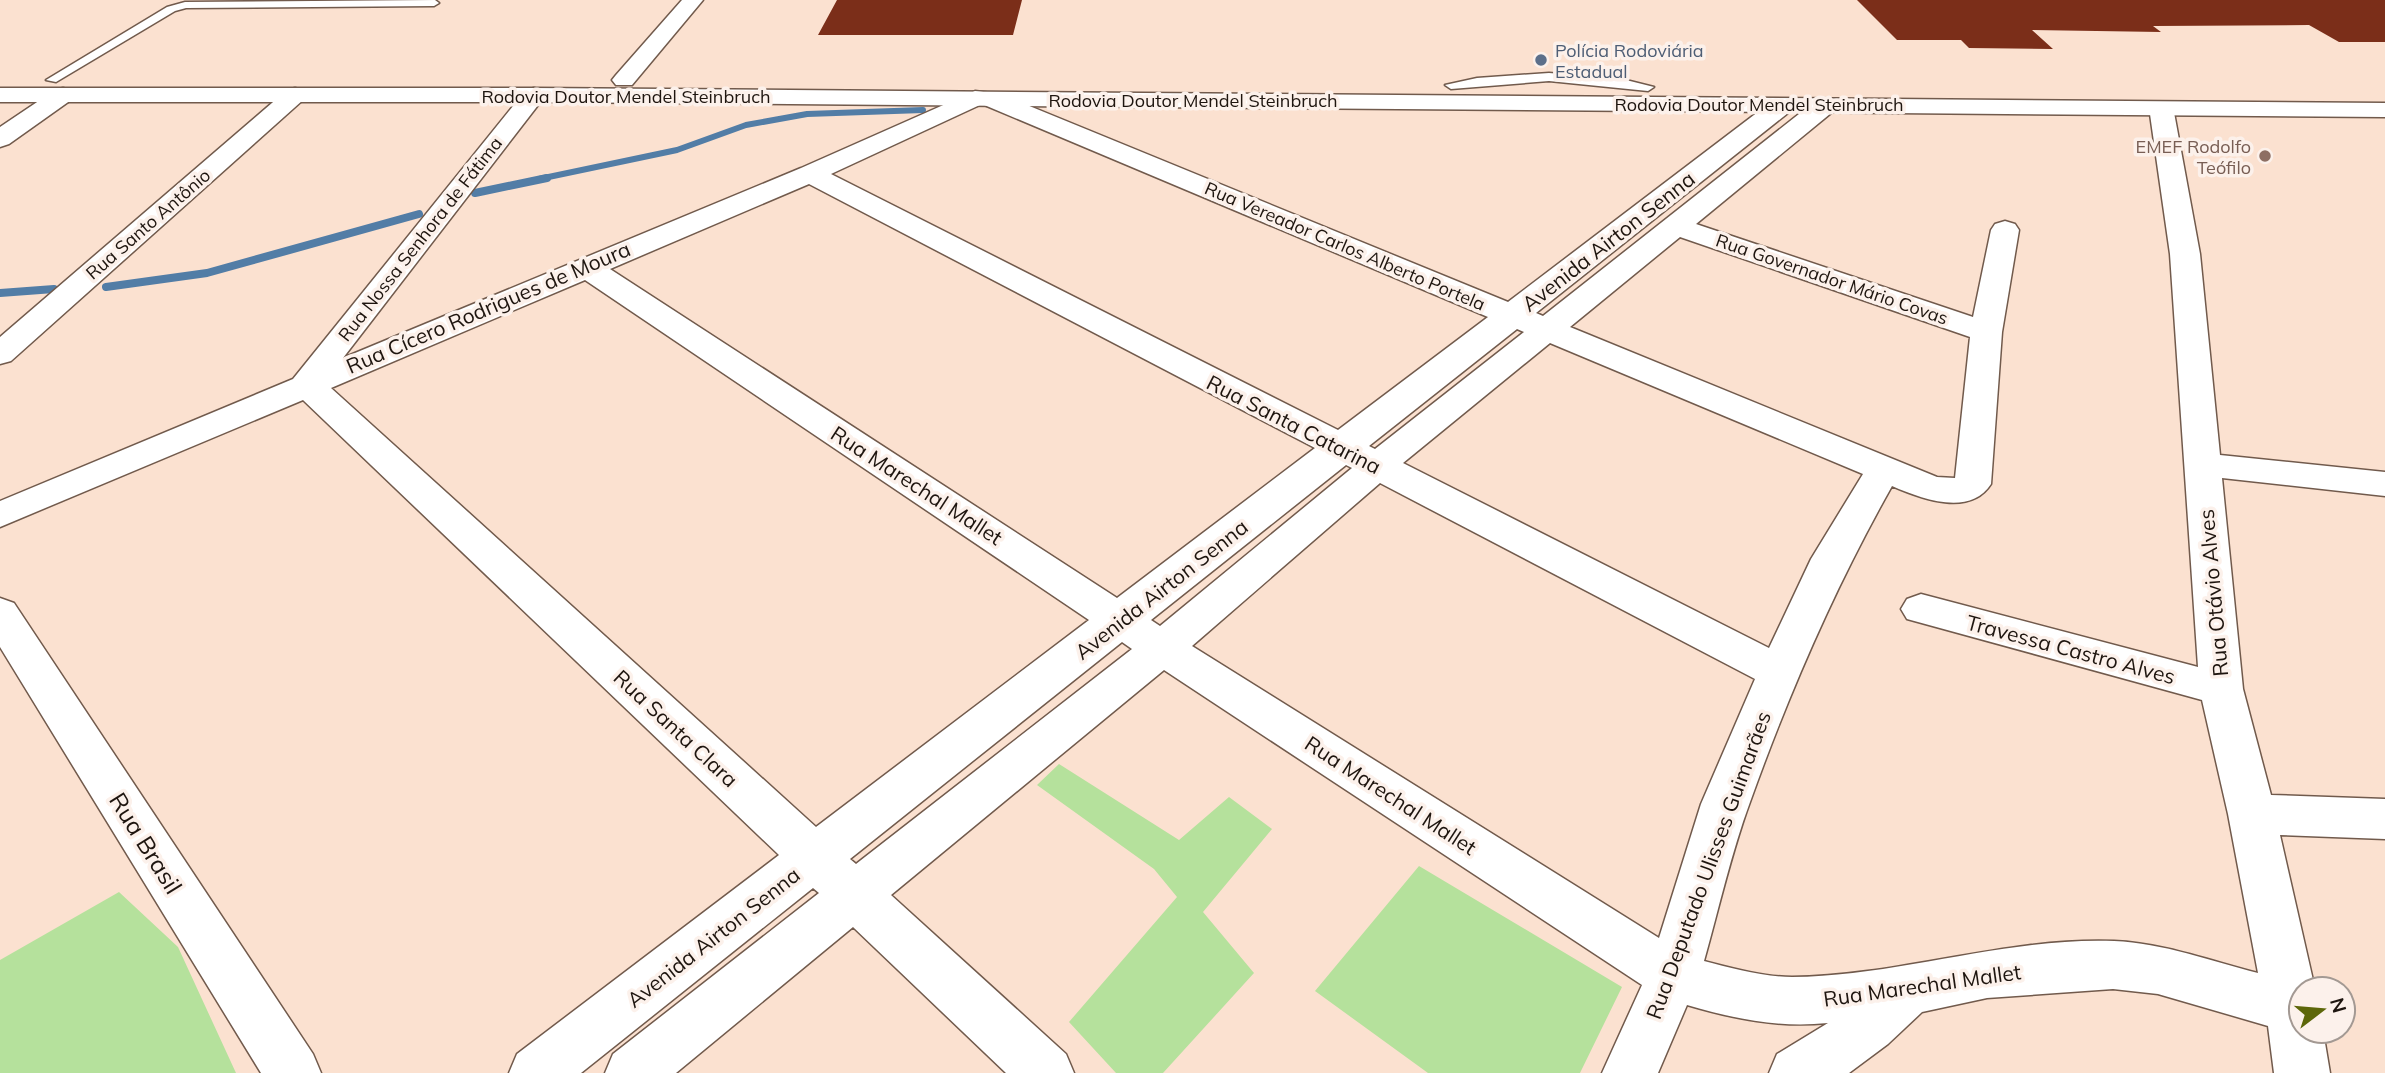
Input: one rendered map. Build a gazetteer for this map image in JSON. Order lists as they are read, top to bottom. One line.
{"streets":{"main road":["Rodovia Doutor Mendel Steinbruch","Rua Santo Antônio","Rua Nossa Senhora de Fátima","Avenida Airton Senna","Rua Vereador Carlos Alberto Portela","Rua Governador Mário Covas","Rua Cícero Rodrigues de Moura","Rua Santa Catarina","Rua Marechal Mallet","Rua Otávio Alves","Travessa Castro Alves","Rua Santa Clara","Rua Brasil","Rua Deputado Ulisses Guimarães"]},"crossings":[["Rodovia Doutor Mendel Steinbruch","Rua Santo Antônio"],["Rodovia Doutor Mendel Steinbruch","Rua Nossa Senhora de Fátima"],["Rodovia Doutor Mendel Steinbruch","Avenida Airton Senna"],["Rodovia Doutor Mendel Steinbruch","Rua Vereador Carlos Alberto Portela"],["Rodovia Doutor Mendel Steinbruch","Rua Cícero Rodrigues de Moura"],["Rodovia Doutor Mendel Steinbruch","Rua Otávio Alves"],["Rua Nossa Senhora de Fátima","Rua Cícero Rodrigues de Moura"],["Rua Nossa Senhora de Fátima","Rua Santa Clara"],["Avenida Airton Senna","Rua Vereador Carlos Alberto Portela"],["Avenida Airton Senna","Rua Governador Mário Covas"],["Avenida Airton Senna","Rua Santa Catarina"],["Avenida Airton Senna","Rua Marechal Mallet"],["Avenida Airton Senna","Rua Santa Clara"],["Rua Vereador Carlos Alberto Portela","Rua Governador Mário Covas"],["Rua Vereador Carlos Alberto Portela","Rua Cícero Rodrigues de Moura"],["Rua Vereador Carlos Alberto Portela","Rua Deputado Ulisses Guimarães"],["Rua Cícero Rodrigues de Moura","Rua Santa Catarina"],["Rua Cícero Rodrigues de Moura","Rua Marechal Mallet"],["Rua Cícero Rodrigues de Moura","Rua Santa Clara"],["Rua Santa Catarina","Rua Deputado Ulisses Guimarães"],["Rua Marechal Mallet","Rua Deputado Ulisses Guimarães"],["Rua Otávio Alves","Travessa Castro Alves"]],"places":["Polícia Rodoviária Estadual","EMEF Rodolfo Teófilo"],"north":"right"}
